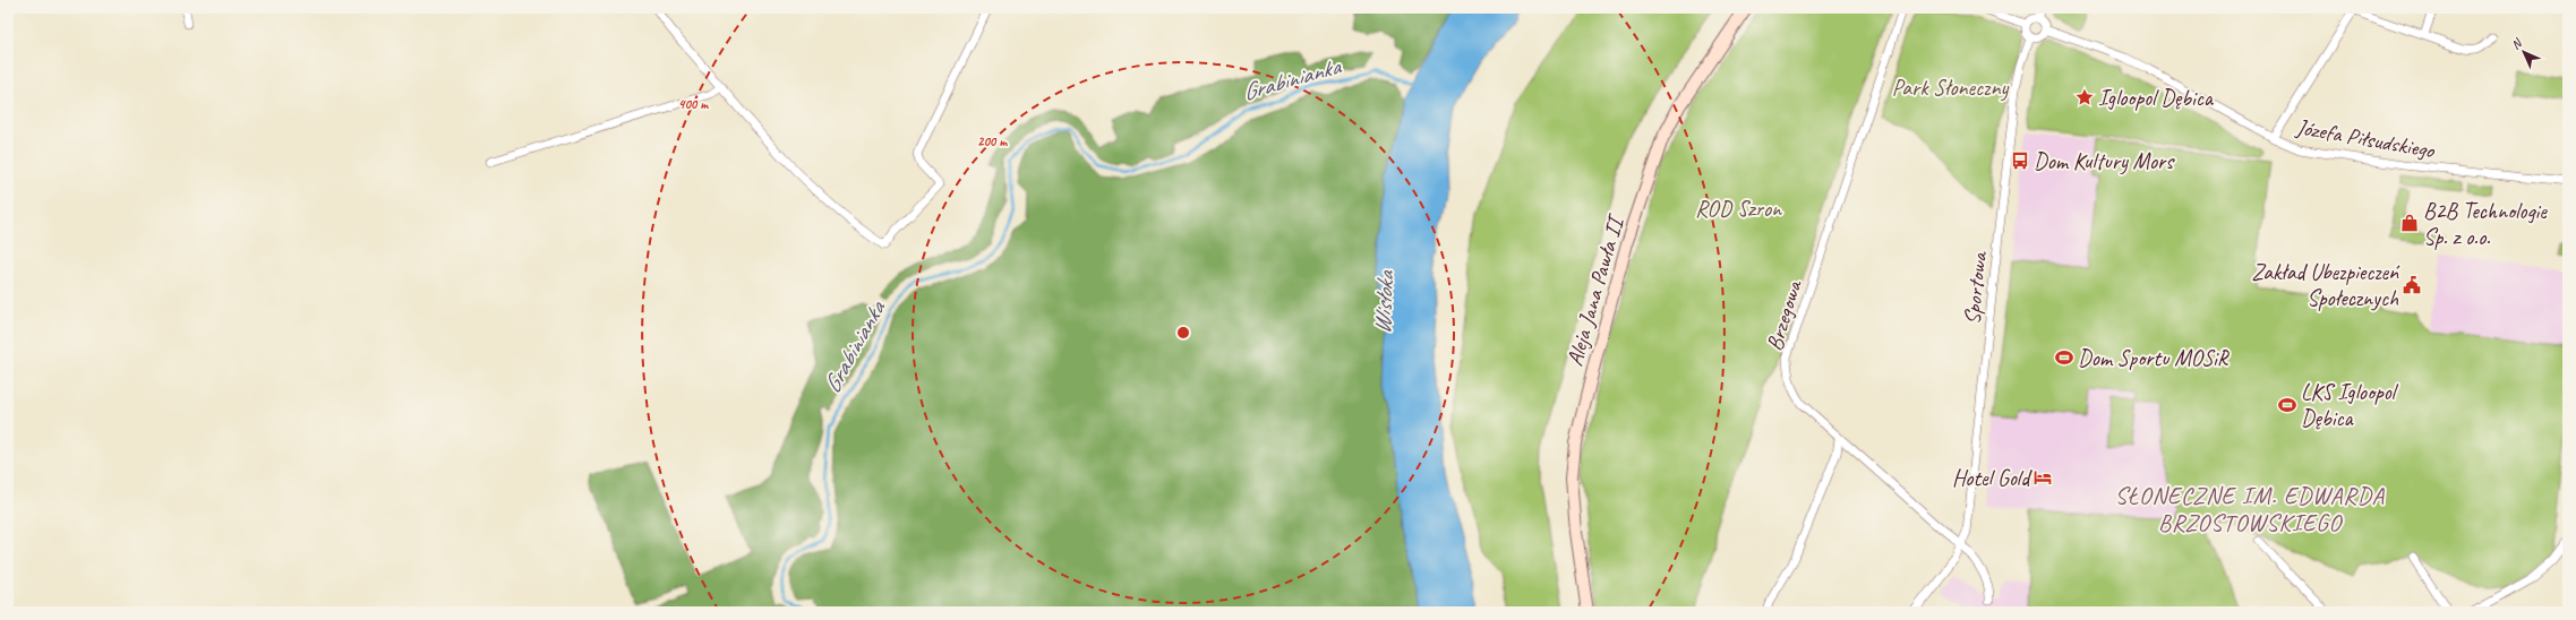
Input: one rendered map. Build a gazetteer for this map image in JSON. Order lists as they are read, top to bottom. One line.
{"streets":{"street":["Józefa Piłsudskiego","Sportowa","Aleja Jana Pawła II","Brzegowa"]},"crossings":[["Józefa Piłsudskiego","Sportowa"]],"districts":["SŁONECZNE IM. EDWARDA BRZOSTOWSKIEGO"],"water":["Grabinianka","Wisłoka"],"parks":["Park Słoneczny","ROD Szron"],"places":{"place":["Igloopol Dębica"],"bus stop":["Dom Kultury Mors"],"shop":["B2B Technologie Sp. z o.o."],"public building":["Zakład Ubezpieczeń Społecznych"],"sports":["Dom Sportu MOSiR","LKS Igloopol Dębica"],"hotel":["Hotel Gold"]},"north":"top left","rings":["400 m","200 m"]}
